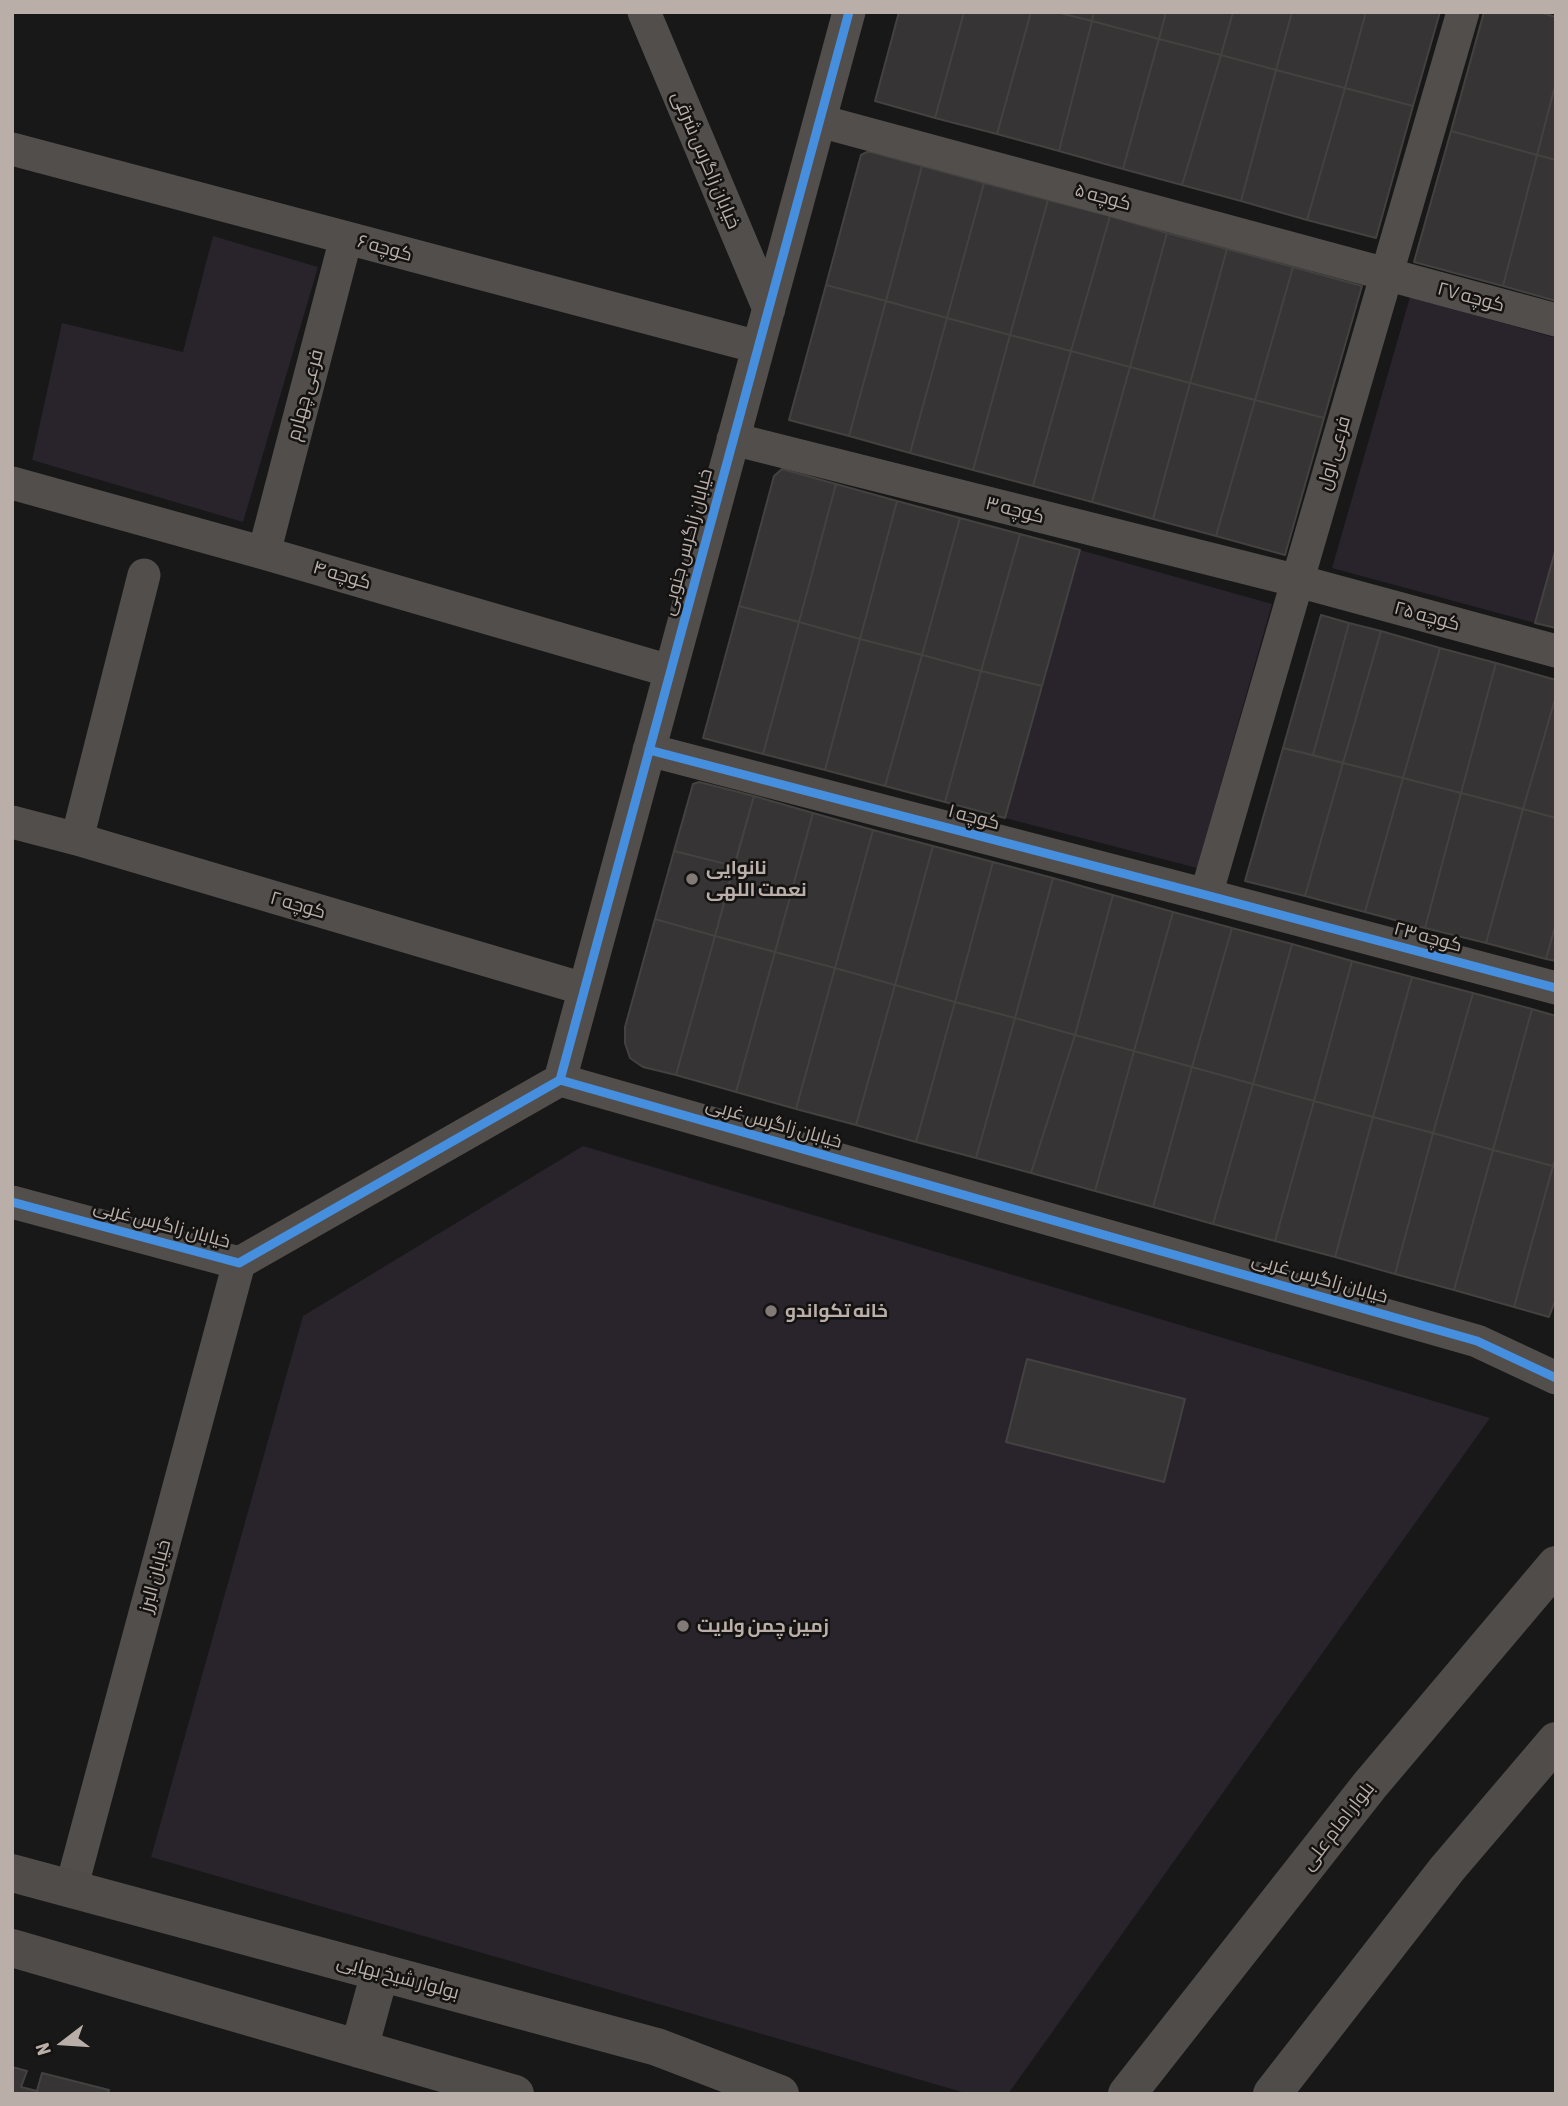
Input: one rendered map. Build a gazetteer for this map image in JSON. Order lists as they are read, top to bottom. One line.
{"streets":{"street":["خیابان زاگرس شرقی","۵ کوچه","کوچه ۶","۲۷ کوچه","فرعی چهارم","فرعی اول","کوچه ۳","خیابان زاگرس جنوبی","کوچه ۴","کوچه ۲۵","کوچه ۱","کوچه ۲","کوچه ۲۳","خیابان زاگرس غربی","خیابان البرز","بلوار امام علی","بولوار شیخ بهایی"]},"crossings":[["خیابان زاگرس شرقی","خیابان زاگرس جنوبی"],["۵ کوچه","۲۷ کوچه"],["۵ کوچه","فرعی اول"],["۵ کوچه","خیابان زاگرس جنوبی"],["کوچه ۶","فرعی چهارم"],["کوچه ۶","خیابان زاگرس جنوبی"],["۲۷ کوچه","فرعی اول"],["فرعی چهارم","کوچه ۴"],["فرعی اول","کوچه ۳"],["فرعی اول","کوچه ۲۵"],["فرعی اول","کوچه ۱"],["کوچه ۳","خیابان زاگرس جنوبی"],["کوچه ۳","کوچه ۲۵"],["خیابان زاگرس جنوبی","کوچه ۴"],["خیابان زاگرس جنوبی","کوچه ۱"],["خیابان زاگرس جنوبی","کوچه ۲"],["خیابان زاگرس جنوبی","خیابان زاگرس غربی"],["کوچه ۱","کوچه ۲۳"],["خیابان زاگرس غربی","خیابان البرز"],["خیابان البرز","بولوار شیخ بهایی"]],"places":["نانوایی نعمت اللهی","خانه تکواندو","زمین چمن ولایت"],"north":"left"}
